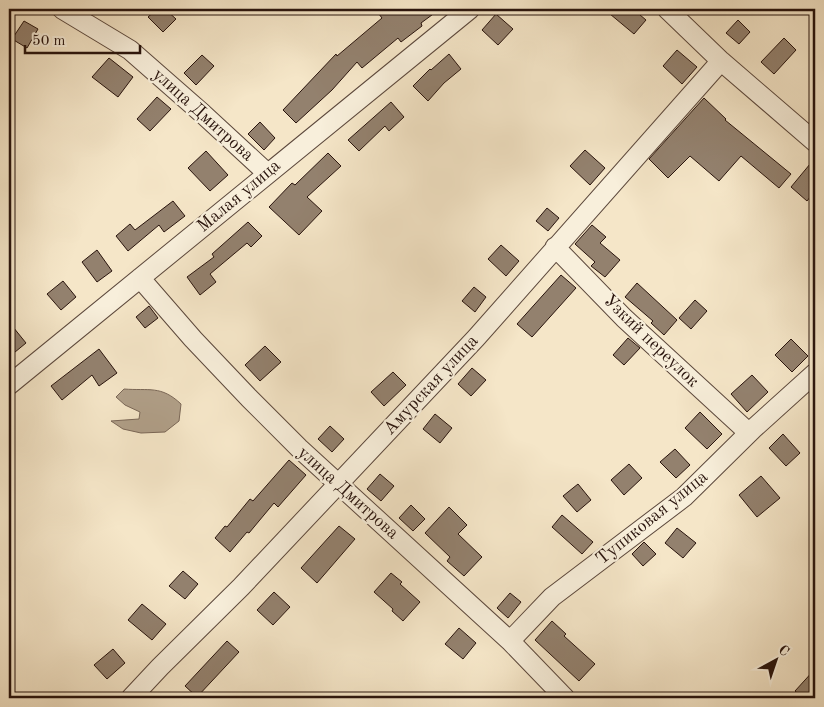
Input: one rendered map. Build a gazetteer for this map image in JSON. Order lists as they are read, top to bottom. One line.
{"streets":{"street":["улица Дмитрова","Малая улица","Узкий переулок","Амурская улица","Тупиковая улица"]},"crossings":[["улица Дмитрова","Малая улица"],["улица Дмитрова","Амурская улица"],["улица Дмитрова","Тупиковая улица"],["Узкий переулок","Амурская улица"],["Узкий переулок","Тупиковая улица"]],"scale_bar":"50 m","north":"top right"}
